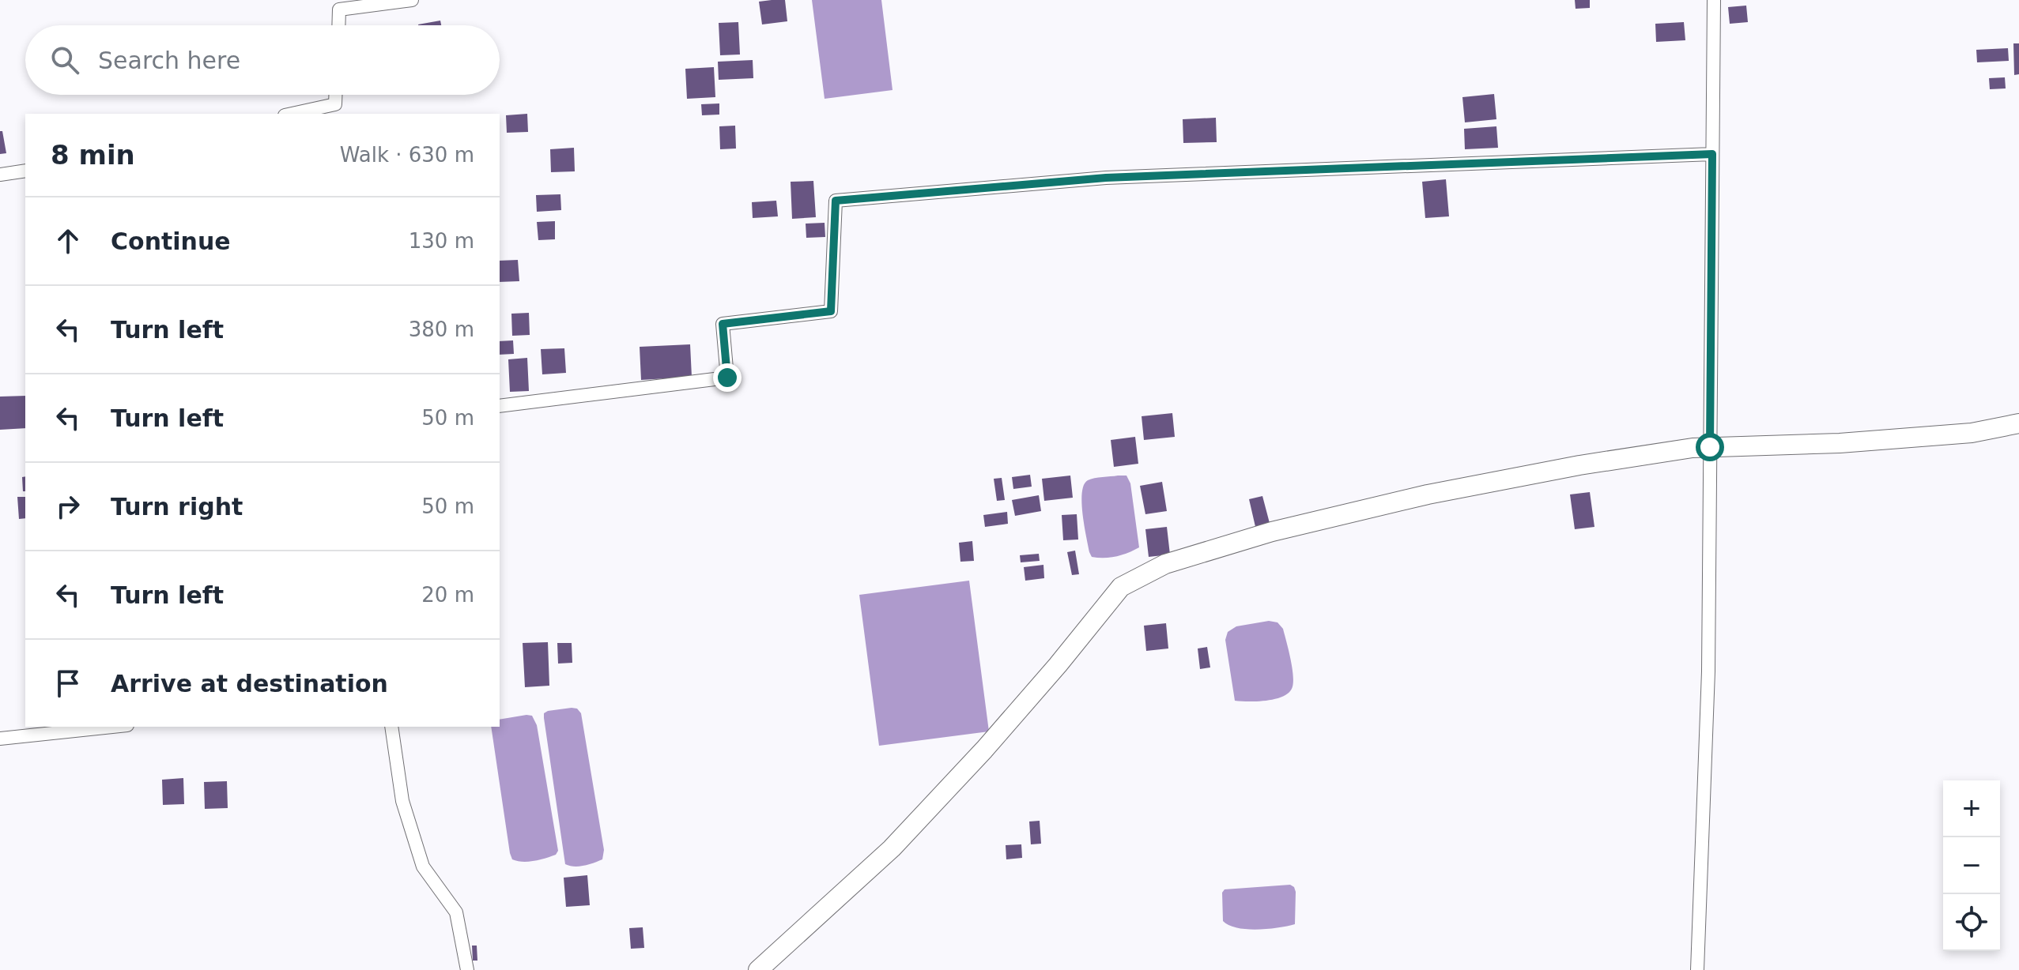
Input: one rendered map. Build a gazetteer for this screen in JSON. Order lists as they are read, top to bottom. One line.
{"page":{"search":"Search here","heading":["8 min","Walk · 630 m"],"list":[["Continue","130 m"],["Turn left","380 m"],["Turn left","50 m"],["Turn right","50 m"],["Turn left","20 m"],"Arrive at destination"],"map_buttons":["+","−"]}}
